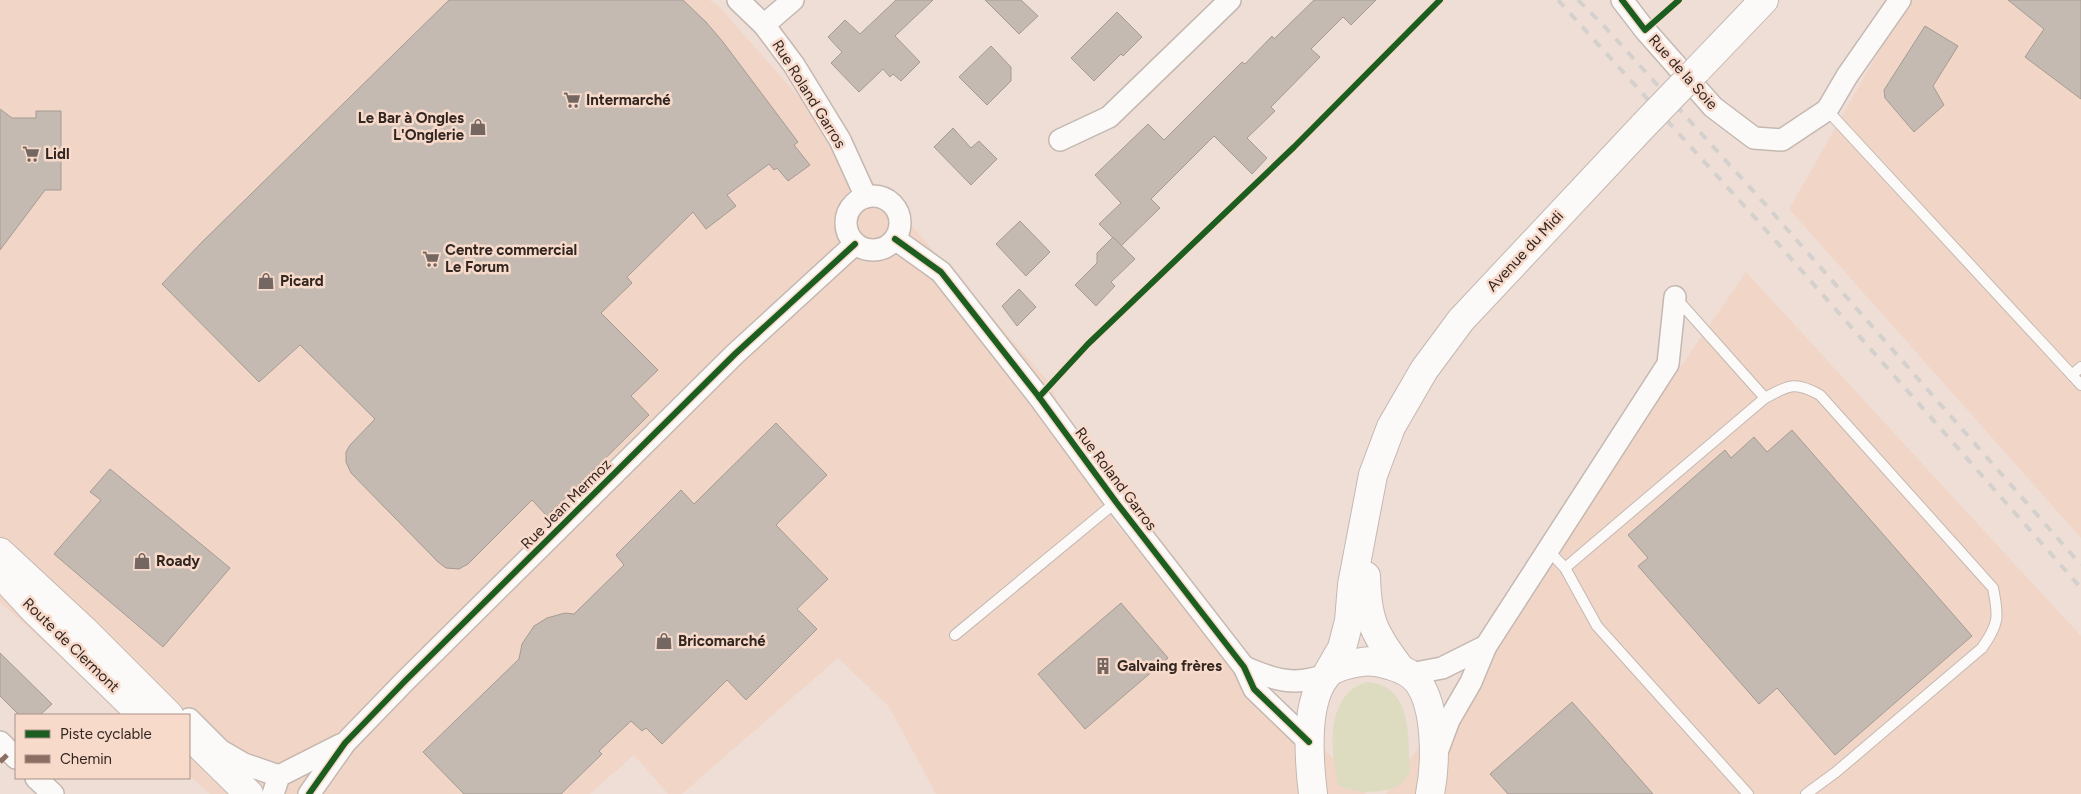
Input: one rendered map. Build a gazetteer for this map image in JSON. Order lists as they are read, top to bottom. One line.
{"streets":{"main road":["Avenue du Midi","Route de Clermont"],"street":["Rue de la Soie","Rue Roland Garros","Rue Jean Mermoz"]},"crossings":[["Rue Roland Garros","Avenue du Midi"],["Rue Roland Garros","Rue Jean Mermoz"]],"places":{"supermarket":["Intermarché","Lidl","Centre commercial Le Forum"],"shop":["Le Bar à Ongles L'Onglerie","Picard","Roady","Bricomarché"],"building":["Galvaing frères"]},"legend":["Piste cyclable","Chemin"]}
